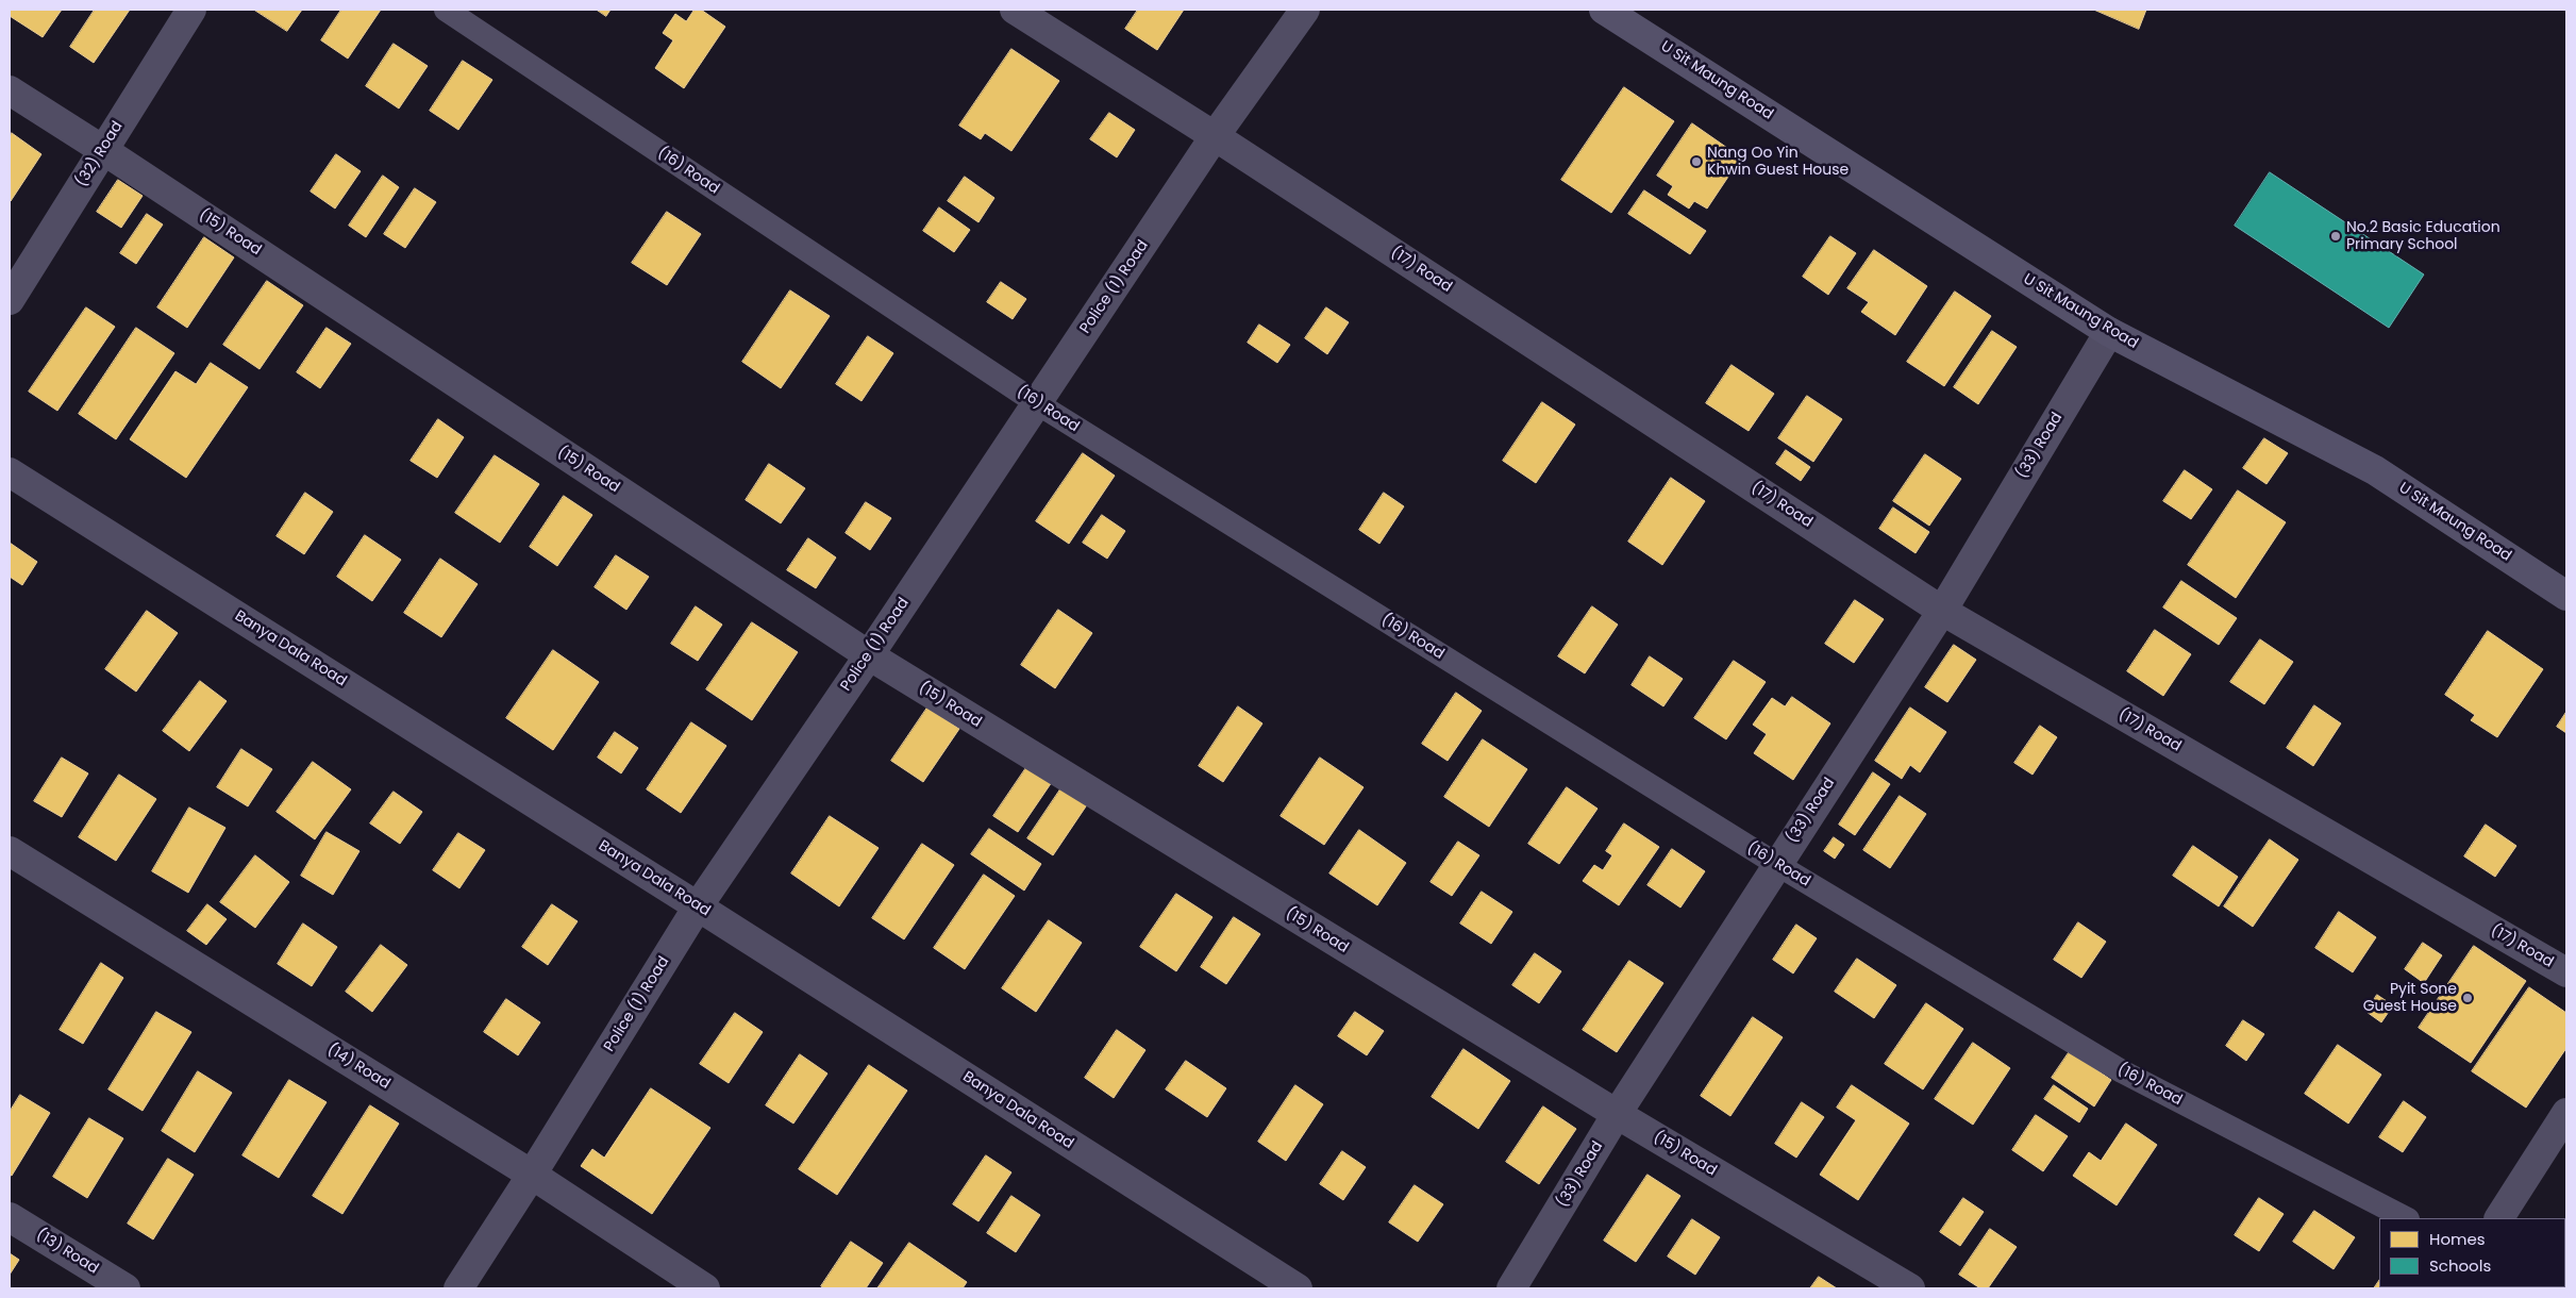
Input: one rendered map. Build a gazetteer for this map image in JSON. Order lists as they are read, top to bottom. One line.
{"streets":{"main road":["U Sit Maung Road"],"street":["(32) Road","(15) Road","(17) Road","Police (1) Road","(33) Road","Banya Dala Road","(14) Road","(13) Road"],"lane":["(16) Road"]},"crossings":[["U Sit Maung Road","(33) Road"],["(32) Road","(15) Road"],["(16) Road","Police (1) Road"],["(16) Road","(33) Road"],["(15) Road","Police (1) Road"],["(15) Road","(33) Road"],["(17) Road","Police (1) Road"],["(17) Road","(33) Road"],["Police (1) Road","Banya Dala Road"],["Police (1) Road","(14) Road"]],"places":["Nang Oo Yin Khwin Guest House","No.2 Basic Education Primary School","Pyit Sone Guest House"],"legend":["Homes","Schools"]}
